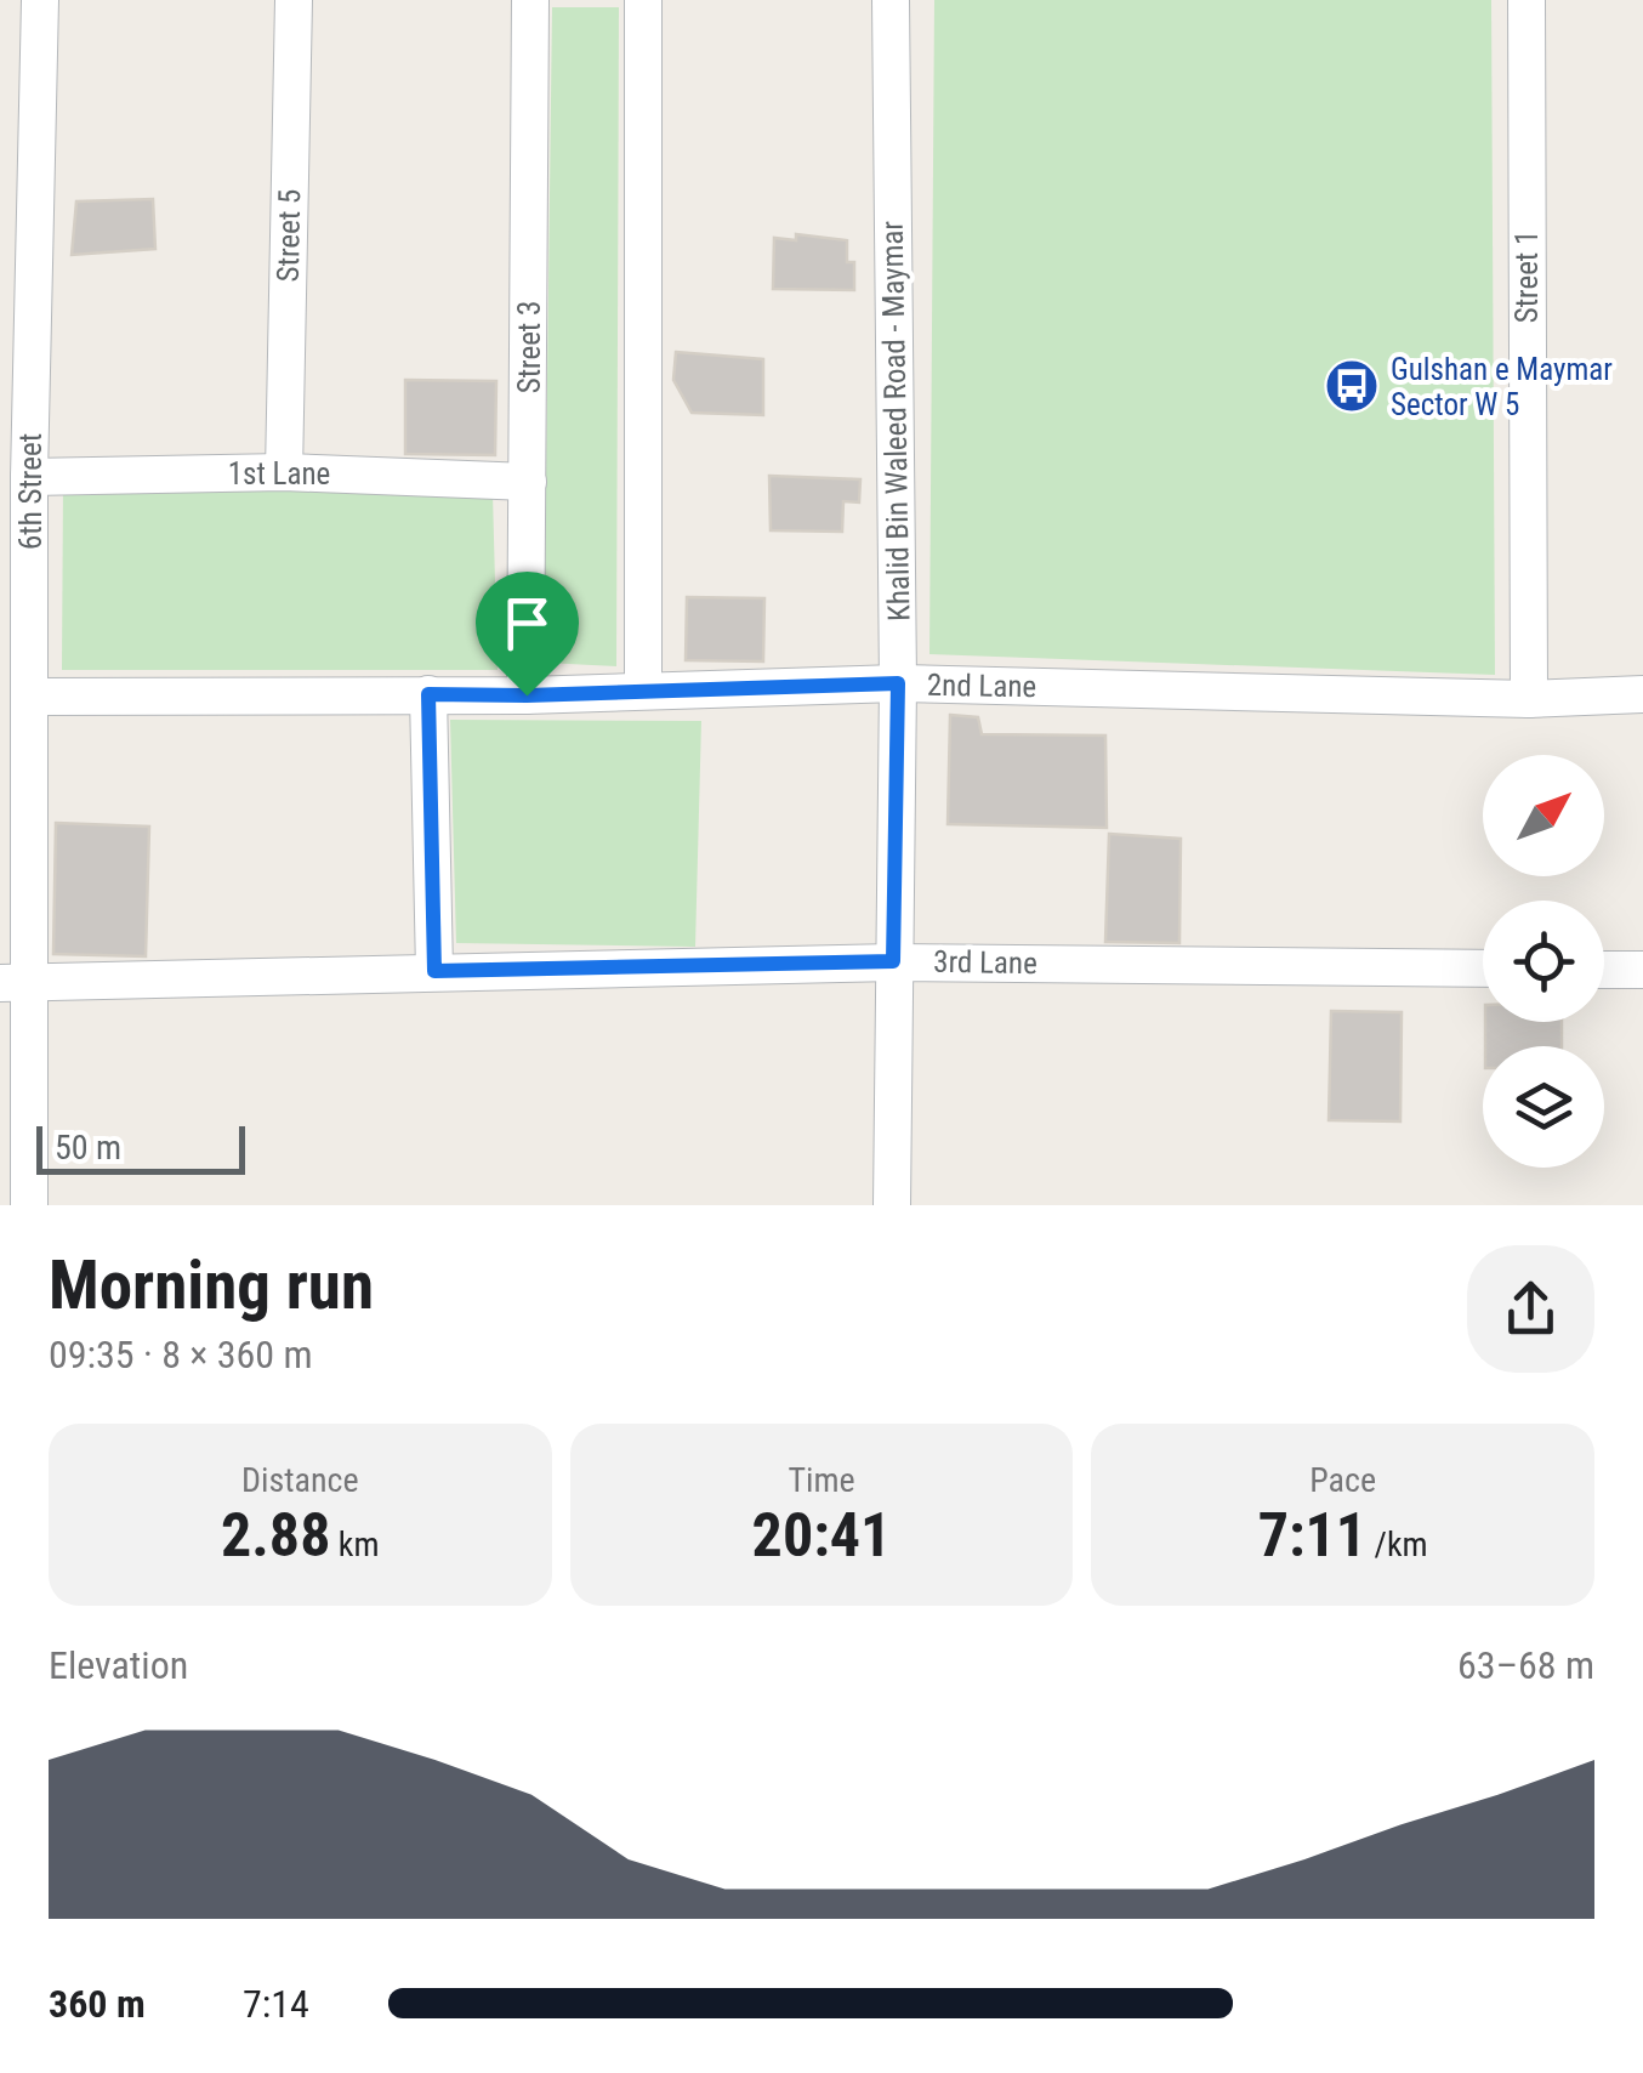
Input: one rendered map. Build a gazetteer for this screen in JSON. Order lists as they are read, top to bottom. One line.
{"streets":{"street":["Street 5","Street 1","Street 3","Khalid Bin Waleed Road - Maymar","1st Lane","6th Street","2nd Lane","3rd Lane"]},"crossings":[["Street 5","1st Lane"],["Street 1","2nd Lane"],["Street 3","1st Lane"],["Street 3","2nd Lane"],["Khalid Bin Waleed Road - Maymar","2nd Lane"],["Khalid Bin Waleed Road - Maymar","3rd Lane"],["1st Lane","6th Street"],["6th Street","2nd Lane"],["6th Street","3rd Lane"]],"places":{"bus stop":["Gulshan e Maymar Sector W 5"]},"scale_bar":"50 m","north":"top right","page":{"scale":"50 m","heading":["Morning run","09:35 · 8 × 360 m"],"stats":[["Distance","2.88 km"],["Time","20:41"],["Pace","7:11 /km"]],"chart":["Elevation","63–68 m"],"list":[{"name":"360 m","note":"7:14"}]}}
